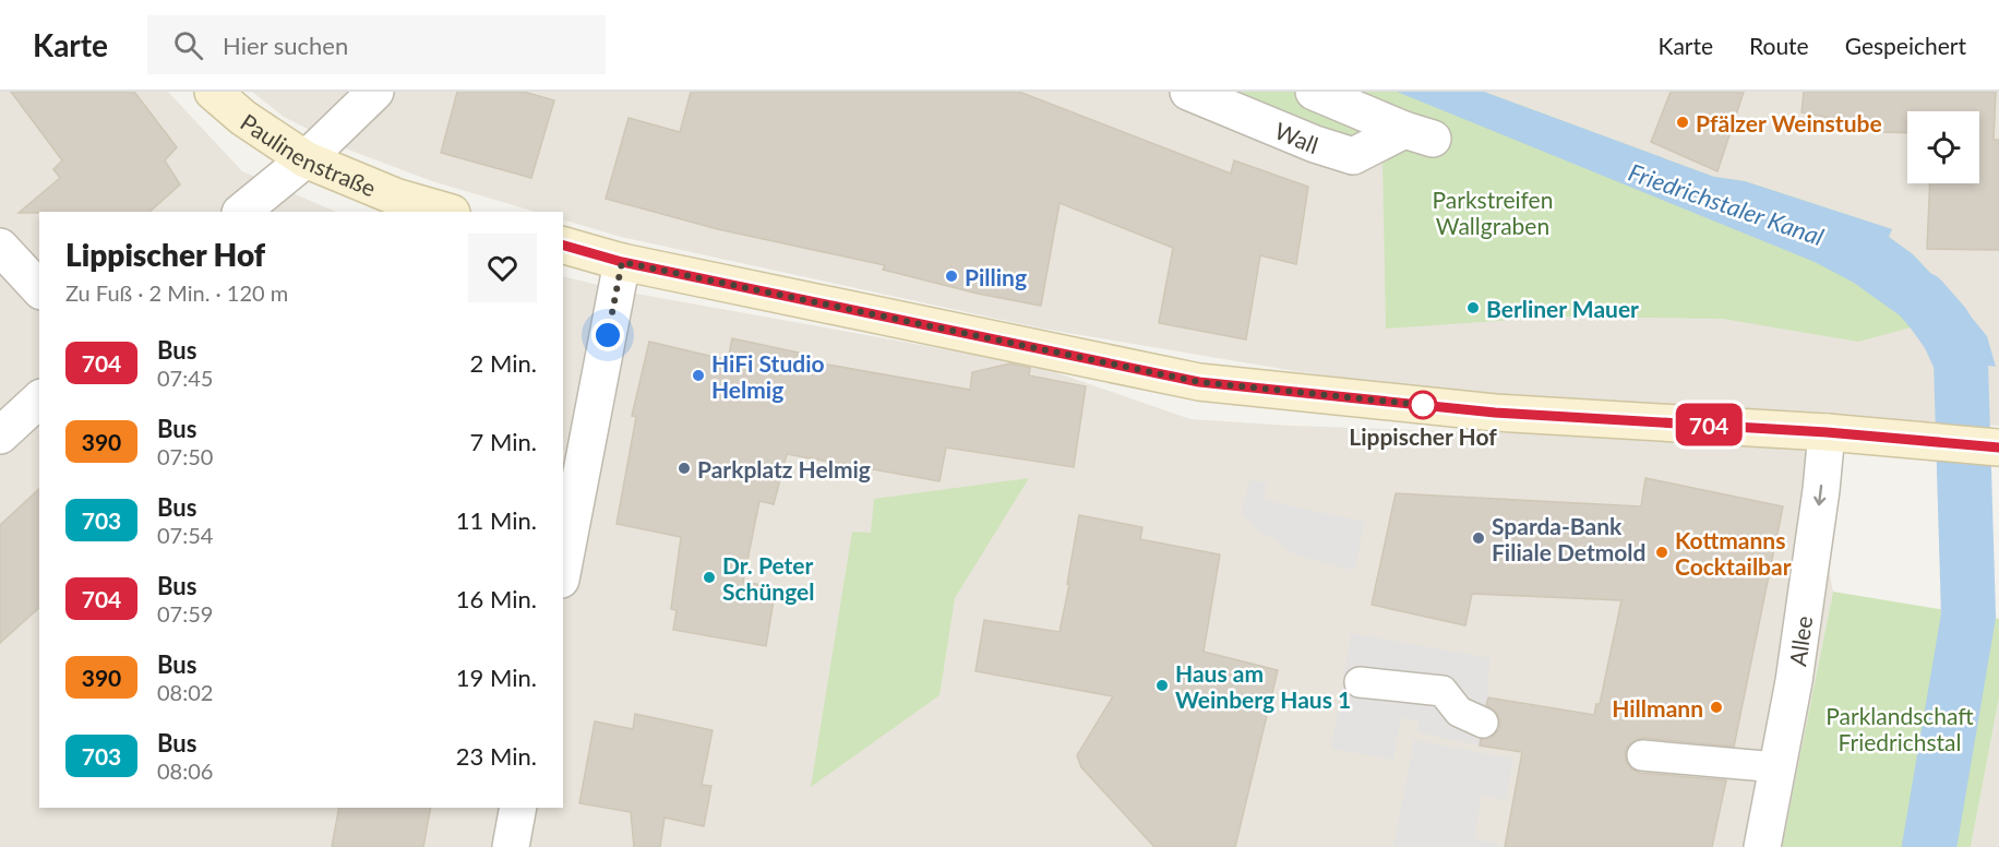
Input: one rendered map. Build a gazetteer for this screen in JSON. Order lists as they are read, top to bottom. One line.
{"streets":{"main road":["Paulinenstraße"],"street":["Wall","Allee"]},"one_way":["Allee"],"water":["Friedrichstaler Kanal"],"parks":["Parkstreifen Wallgraben","Parklandschaft Friedrichstal"],"places":["Pfälzer Weinstube","Pilling","Berliner Mauer","HiFi Studio Helmig","Lippischer Hof","Parkplatz Helmig","Sparda-Bank Filiale Detmold","Kottmanns Cocktailbar","Dr. Peter Schüngel","Haus am Weinberg Haus 1","Hillmann"],"lines":["bus line 704"],"page":{"header":"Karte","search":"Hier suchen","nav":["Karte","Route","Gespeichert"],"on_map":"704","heading":["Lippischer Hof","Zu Fuß · 2 Min. · 120 m"],"list":[{"mark":"704","name":"Bus","note":"07:45","value":"2 Min."},{"mark":"390","name":"Bus","note":"07:50","value":"7 Min."},{"mark":"703","name":"Bus","note":"07:54","value":"11 Min."},{"mark":"704","name":"Bus","note":"07:59","value":"16 Min."},{"mark":"390","name":"Bus","note":"08:02","value":"19 Min."},{"mark":"703","name":"Bus","note":"08:06","value":"23 Min."}]}}
